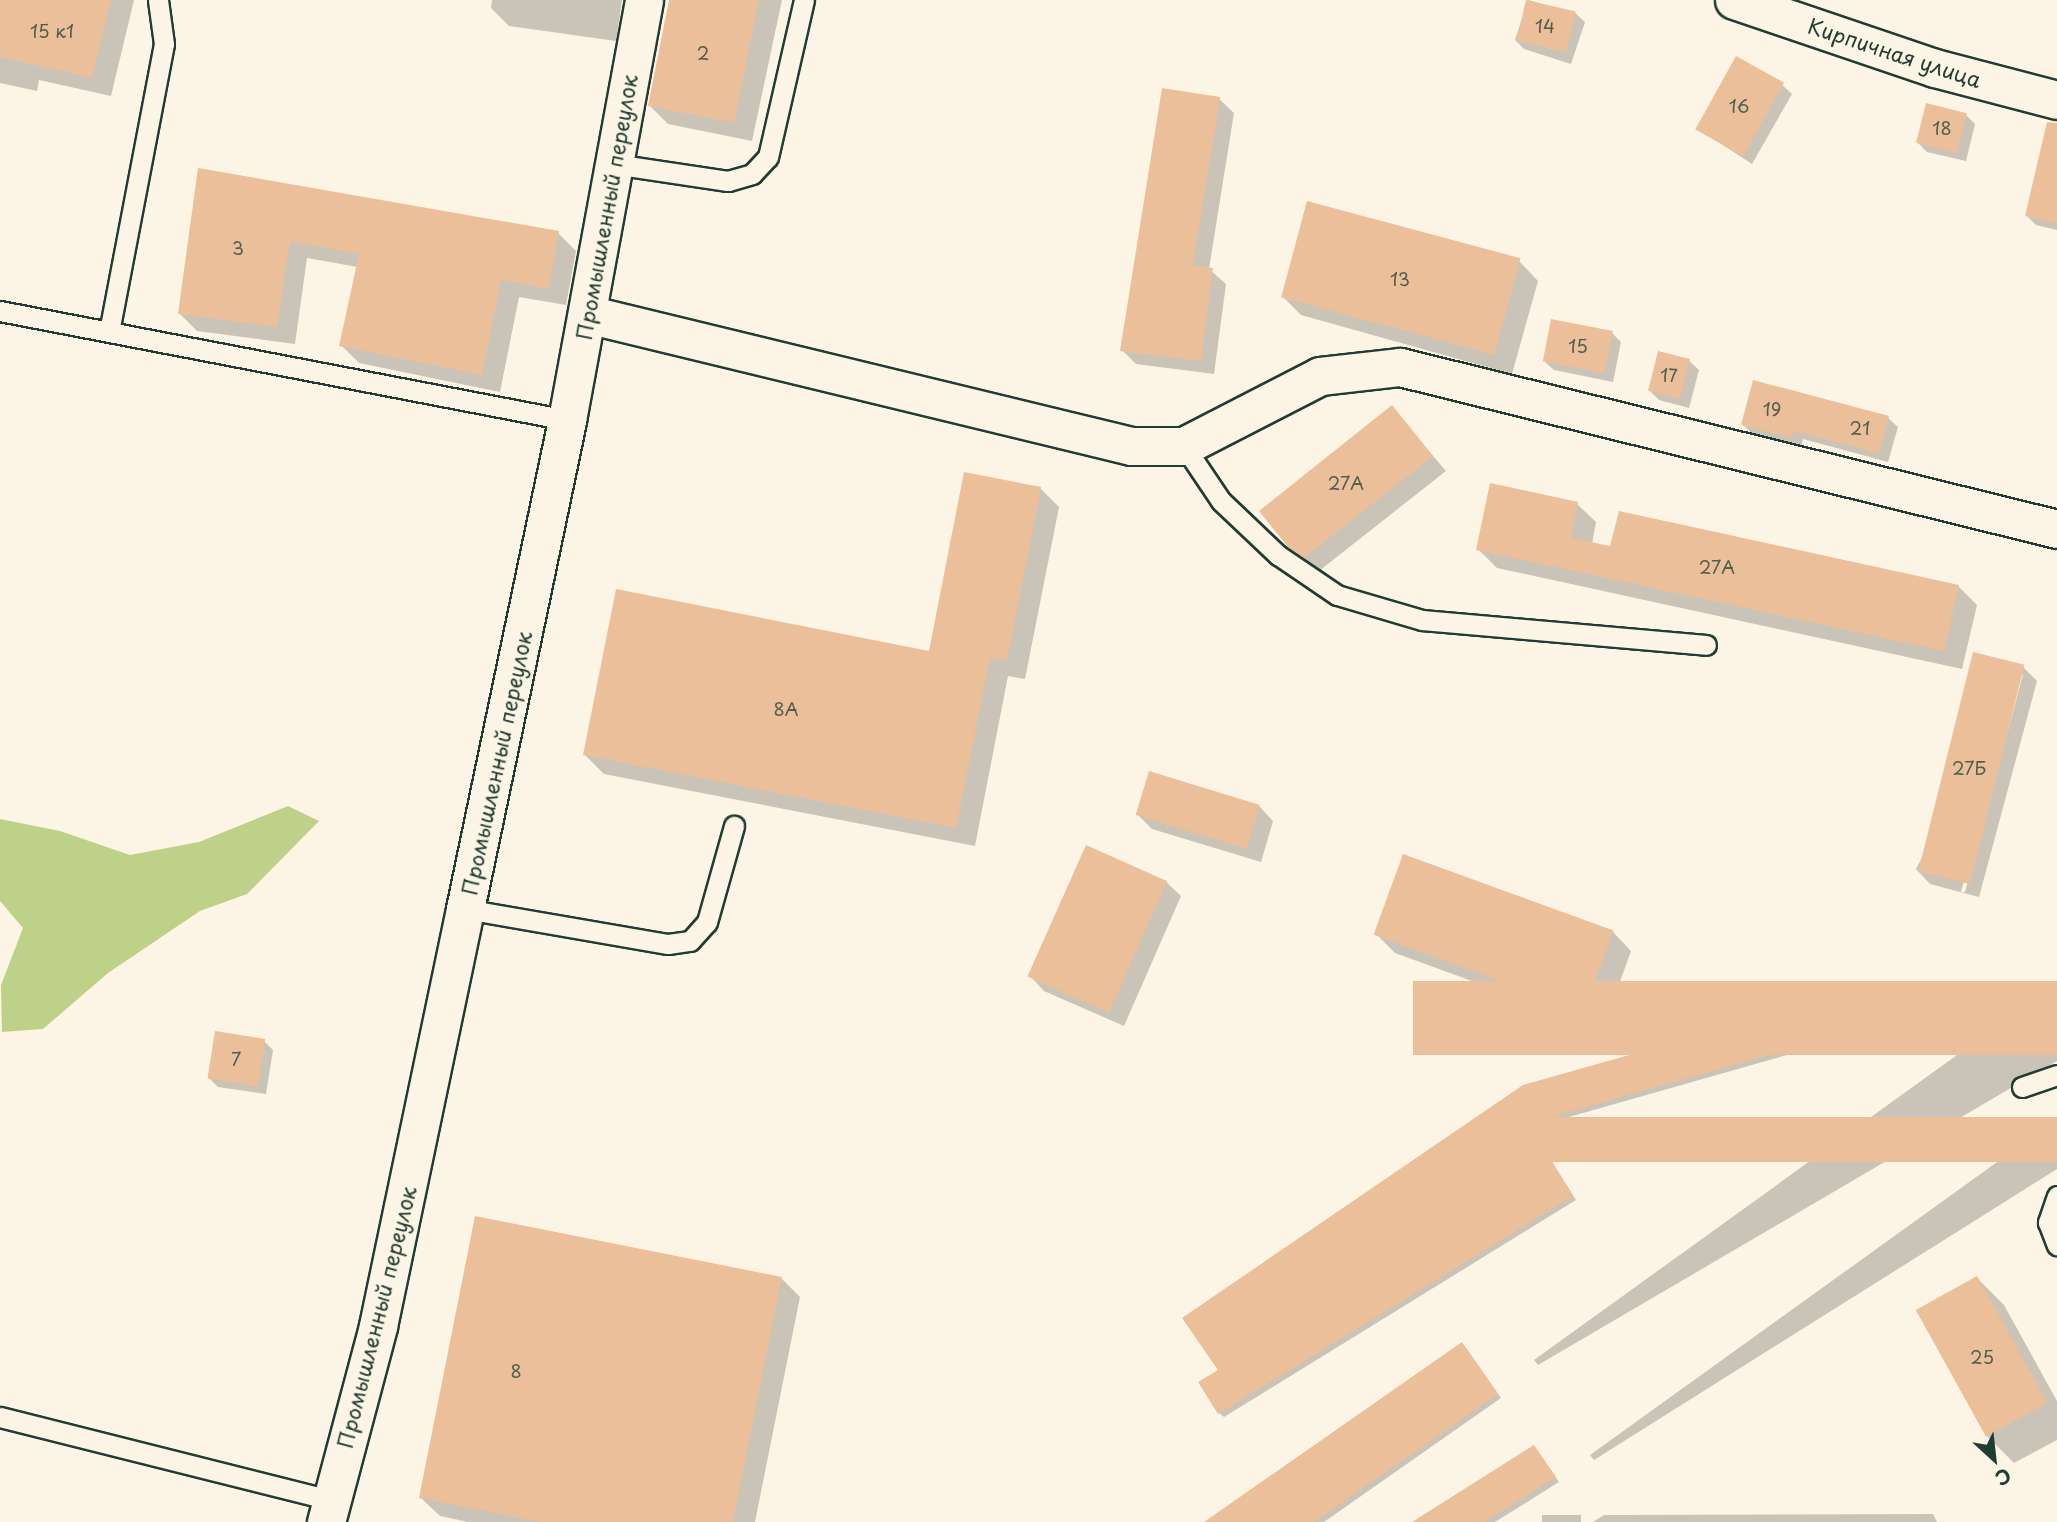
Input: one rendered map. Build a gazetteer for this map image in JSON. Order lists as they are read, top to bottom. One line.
{"streets":{"street":["Кирпичная улица","Промышленный переулок"]},"house_numbers":["14","15 к1","2","16","18","3","13","15","17","19","21","27А","27А","8А","27Б","7","25","8"],"north":"bottom right"}
